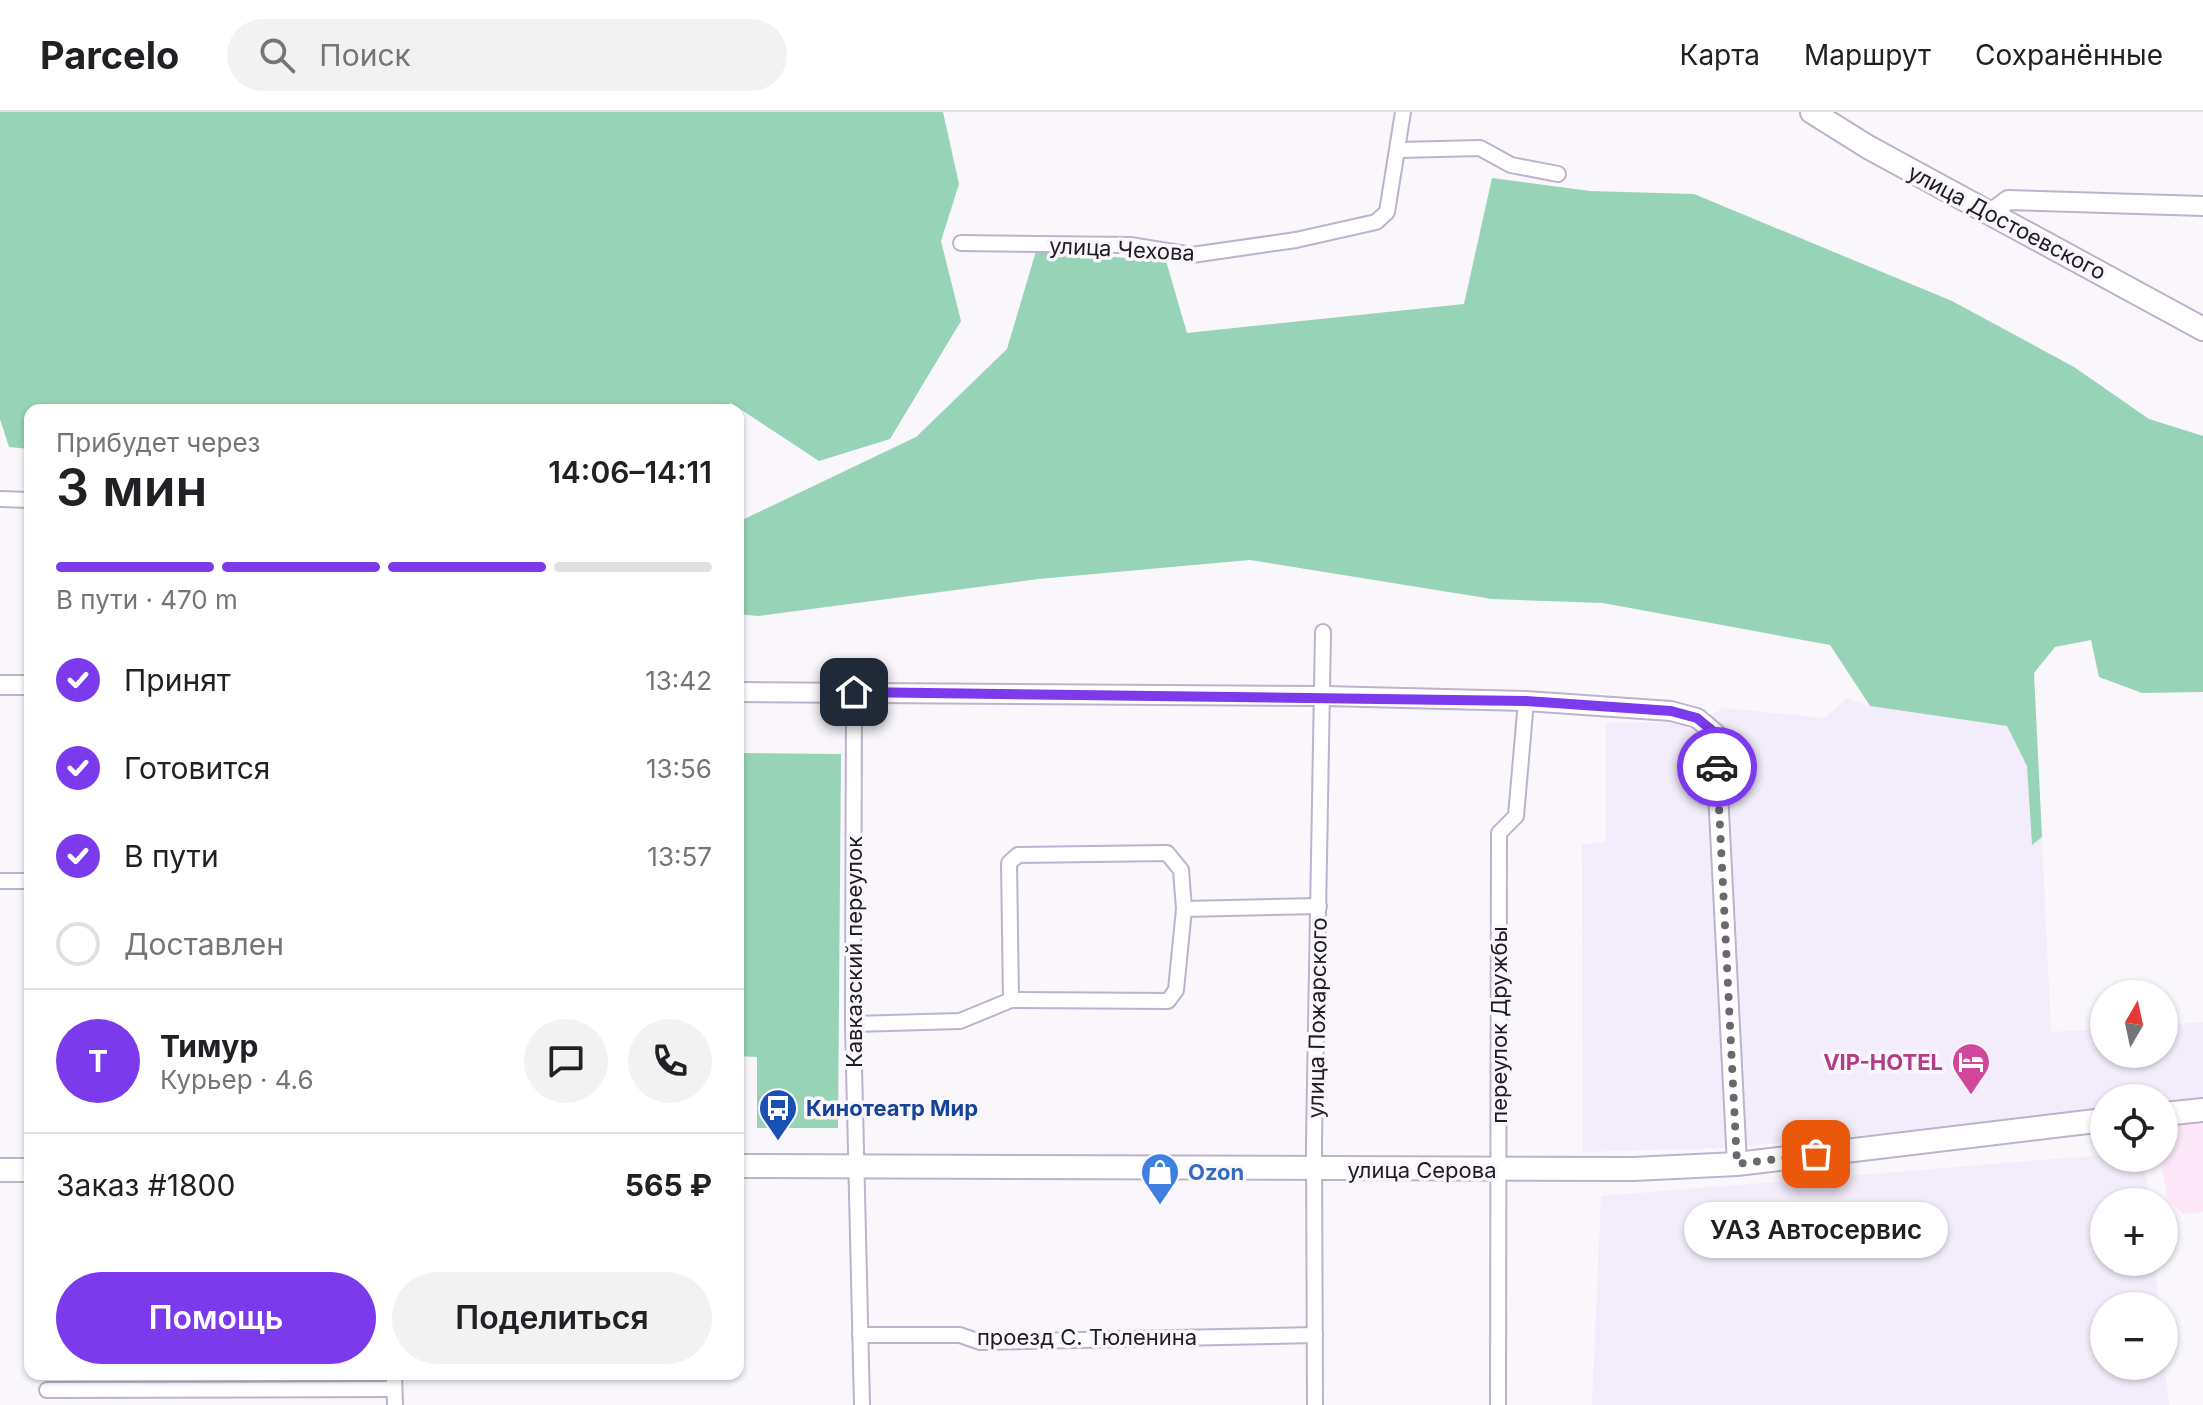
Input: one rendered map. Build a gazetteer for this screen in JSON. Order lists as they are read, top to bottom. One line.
{"streets":{"main road":["улица Достоевского","улица Серова"],"street":["улица Чехова","Кавказский переулок","улица Пожарского","переулок Дружбы","проезд С. Тюленина"]},"crossings":[["Кавказский переулок","улица Серова"],["Кавказский переулок","проезд С. Тюленина"],["улица Пожарского","улица Серова"],["улица Пожарского","проезд С. Тюленина"],["переулок Дружбы","улица Серова"]],"places":{"hotel":["VIP-HOTEL"],"bus stop":["Кинотеатр Мир"],"other":["УАЗ Автосервис"],"shop":["Ozon"]},"north":"top","page":{"header":"Parcelo","search":"Поиск","nav":["Карта","Маршрут","Сохранённые"],"heading":["3 мин","Прибудет через","14:06–14:11"],"panel":["Тимур","Курьер · 4.6","Заказ #1800","565 ₽"],"bar":"В пути · 470 m","list":[["Принят","13:42"],["Готовится","13:56"],["В пути","13:57"],"Доставлен"],"map_buttons":["+","−"],"round":"Т","bubble":"УАЗ Автосервис","buttons":["Помощь","Поделиться"]}}
